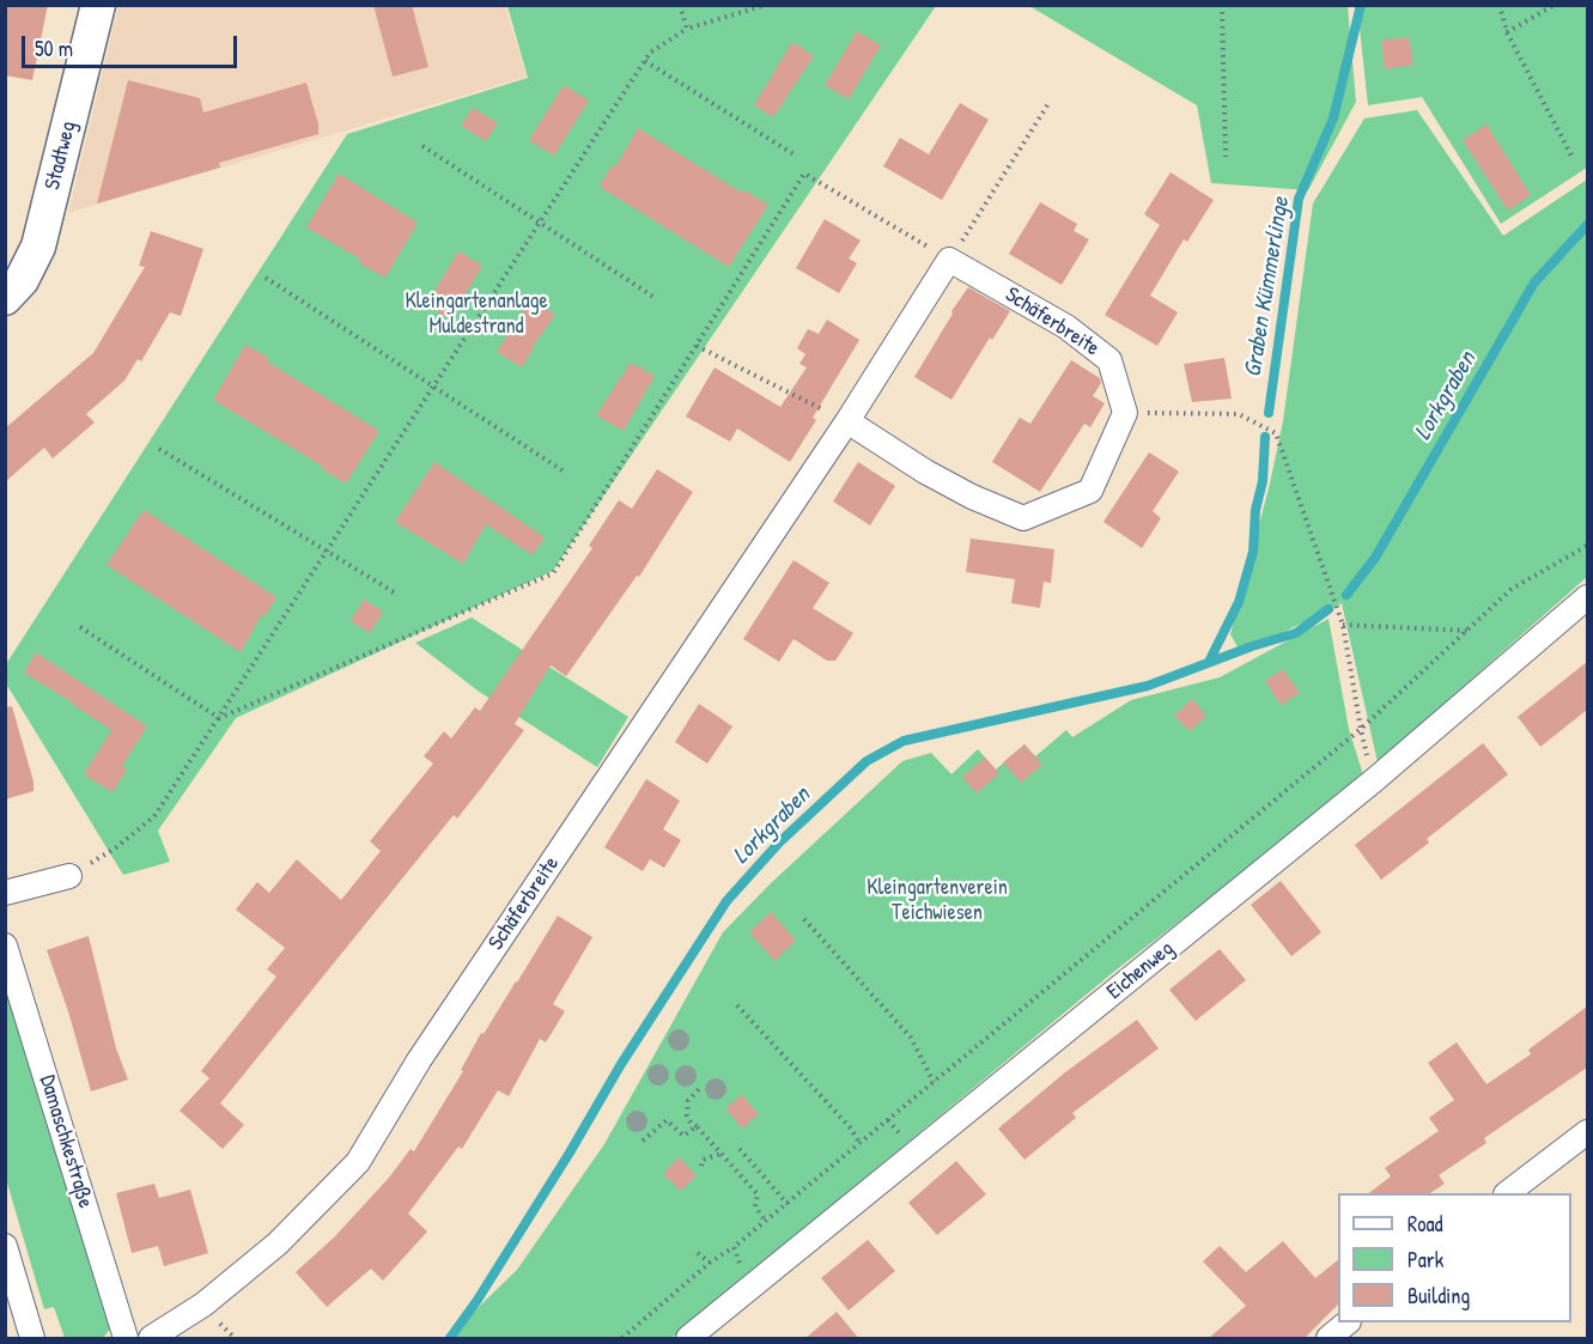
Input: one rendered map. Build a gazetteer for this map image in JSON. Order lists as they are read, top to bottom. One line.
{"streets":{"street":["Stadtweg","Schäferbreite","Eichenweg","Damaschkestraße"]},"water":["Graben Kümmerlinge","Lorkgraben"],"parks":["Kleingartenanlage Muldestrand","Kleingartenverein Teichwiesen"],"legend":["Road","Park","Building"],"scale_bar":"50 m"}
